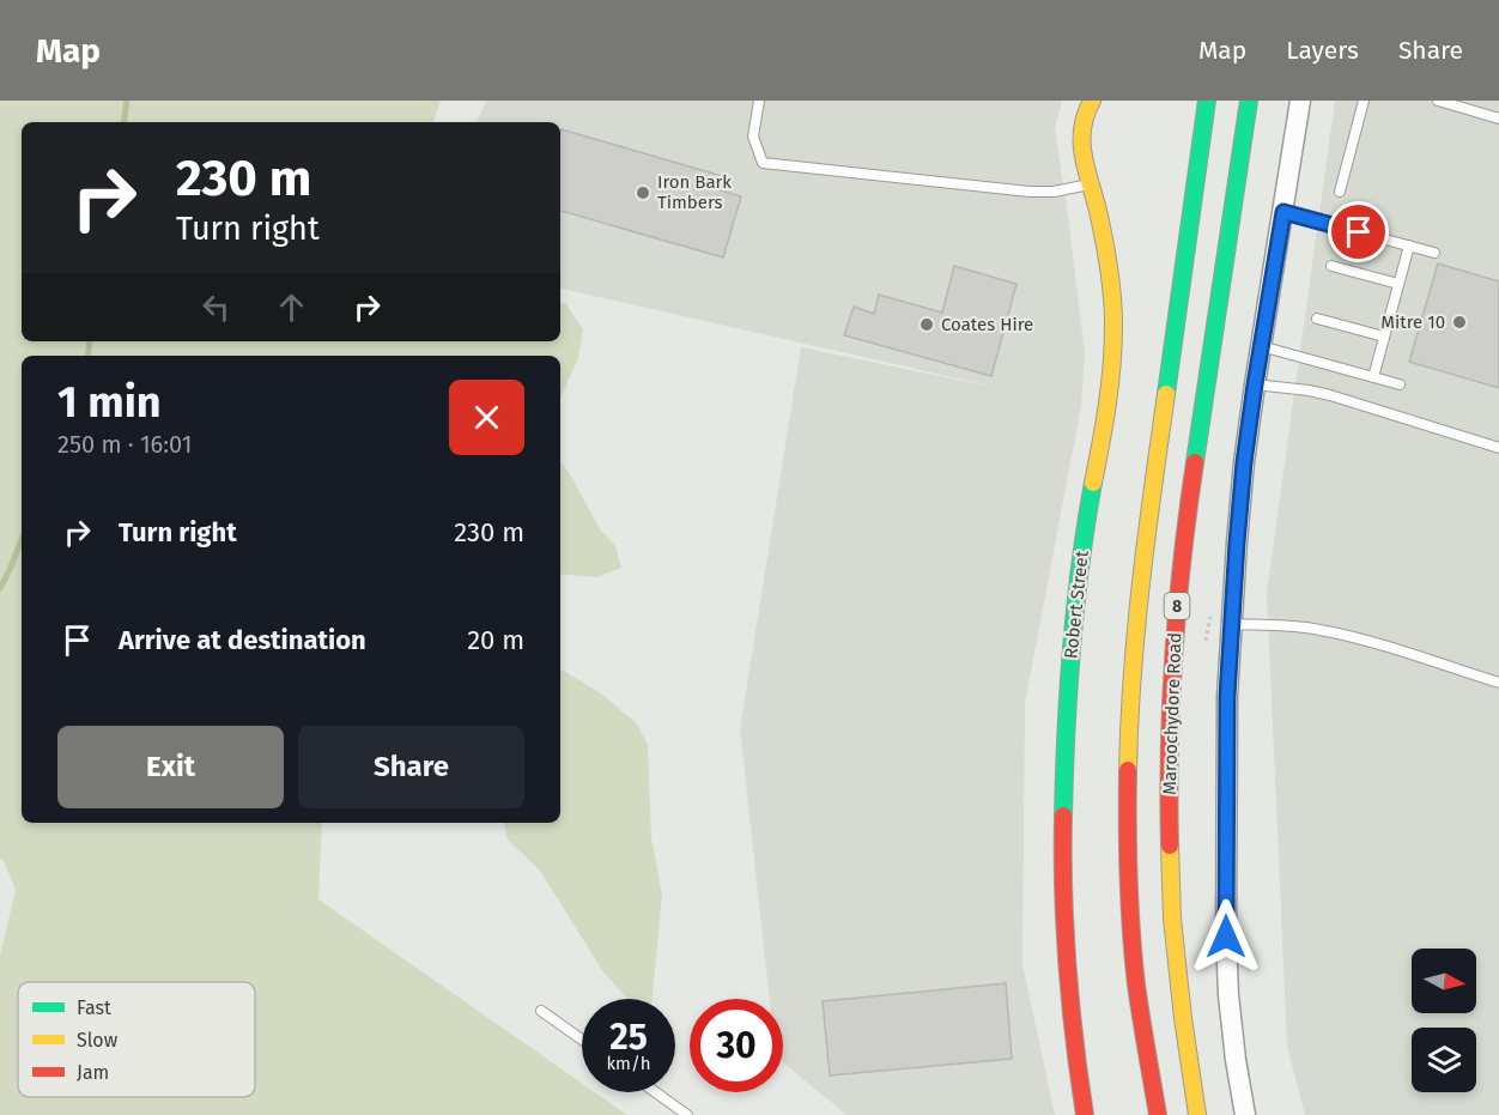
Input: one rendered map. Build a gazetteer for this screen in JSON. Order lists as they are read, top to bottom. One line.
{"streets":{"main road":["Robert Street","8","Maroochydore Road"]},"places":["Iron Bark Timbers","Mitre 10","Coates Hire"],"legend":["Fast","Slow","Jam"],"north":"right","page":{"header":"Map","nav":["Map","Layers","Share"],"turn":["230 m","Turn right"],"heading":["1 min","250 m · 16:01"],"list":[{"name":"Turn right","value":"230 m"},{"name":"Arrive at destination","value":"20 m"}],"buttons":["Exit","Share"],"speed":"25 km/h","limit":"30"}}
